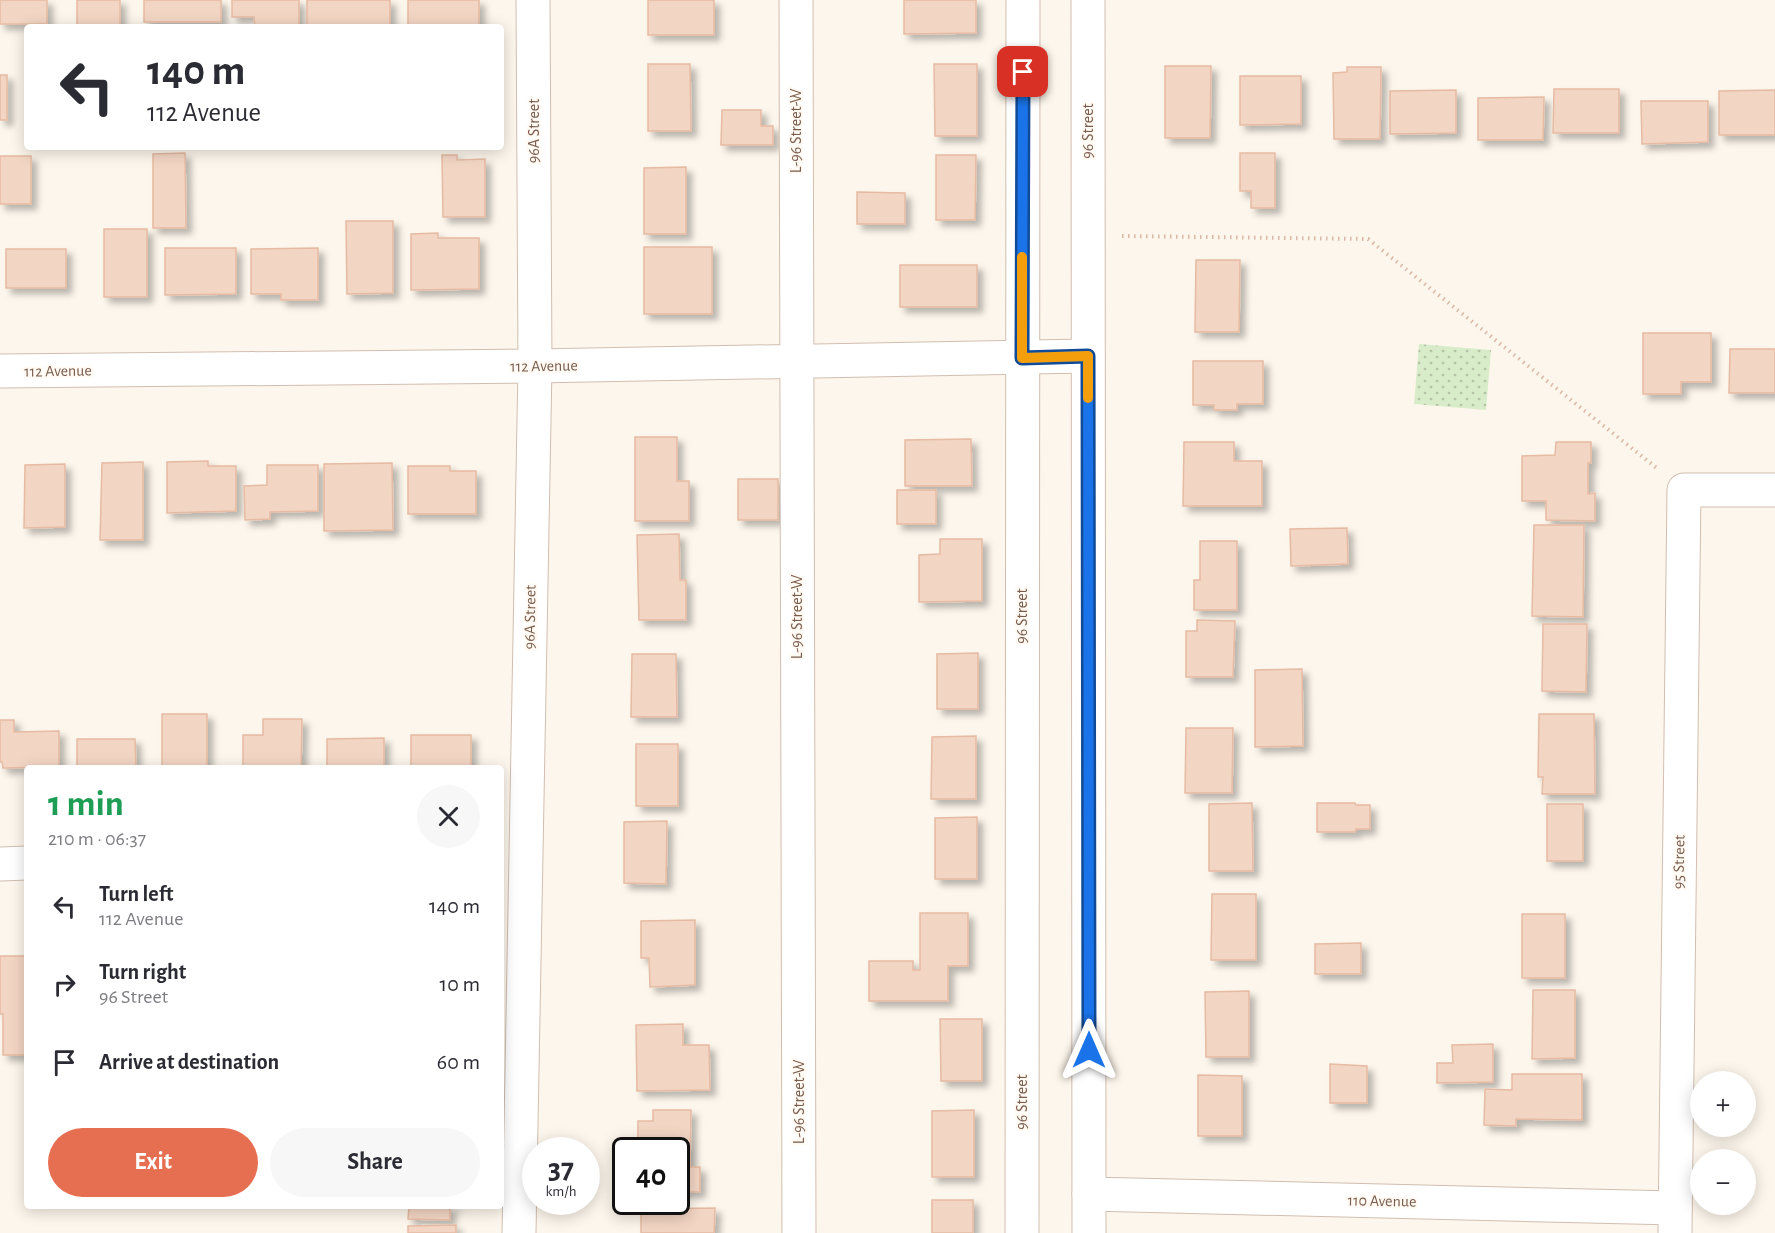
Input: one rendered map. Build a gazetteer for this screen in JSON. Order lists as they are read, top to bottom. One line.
{"streets":{"street":["96A Street","L-96 Street-W","96 Street","112 Avenue","95 Street","110 Avenue"]},"crossings":[["96A Street","112 Avenue"],["L-96 Street-W","112 Avenue"],["96 Street","112 Avenue"],["96 Street","110 Avenue"],["95 Street","110 Avenue"]],"page":{"turn":["140 m","112 Avenue"],"heading":["1 min","210 m · 06:37"],"list":[{"name":"Turn left","note":"112 Avenue","value":"140 m"},{"name":"Turn right","note":"96 Street","value":"10 m"},{"name":"Arrive at destination","value":"60 m"}],"map_buttons":["+","−"],"buttons":["Exit","Share"],"speed":"37 km/h","limit":"40"}}
